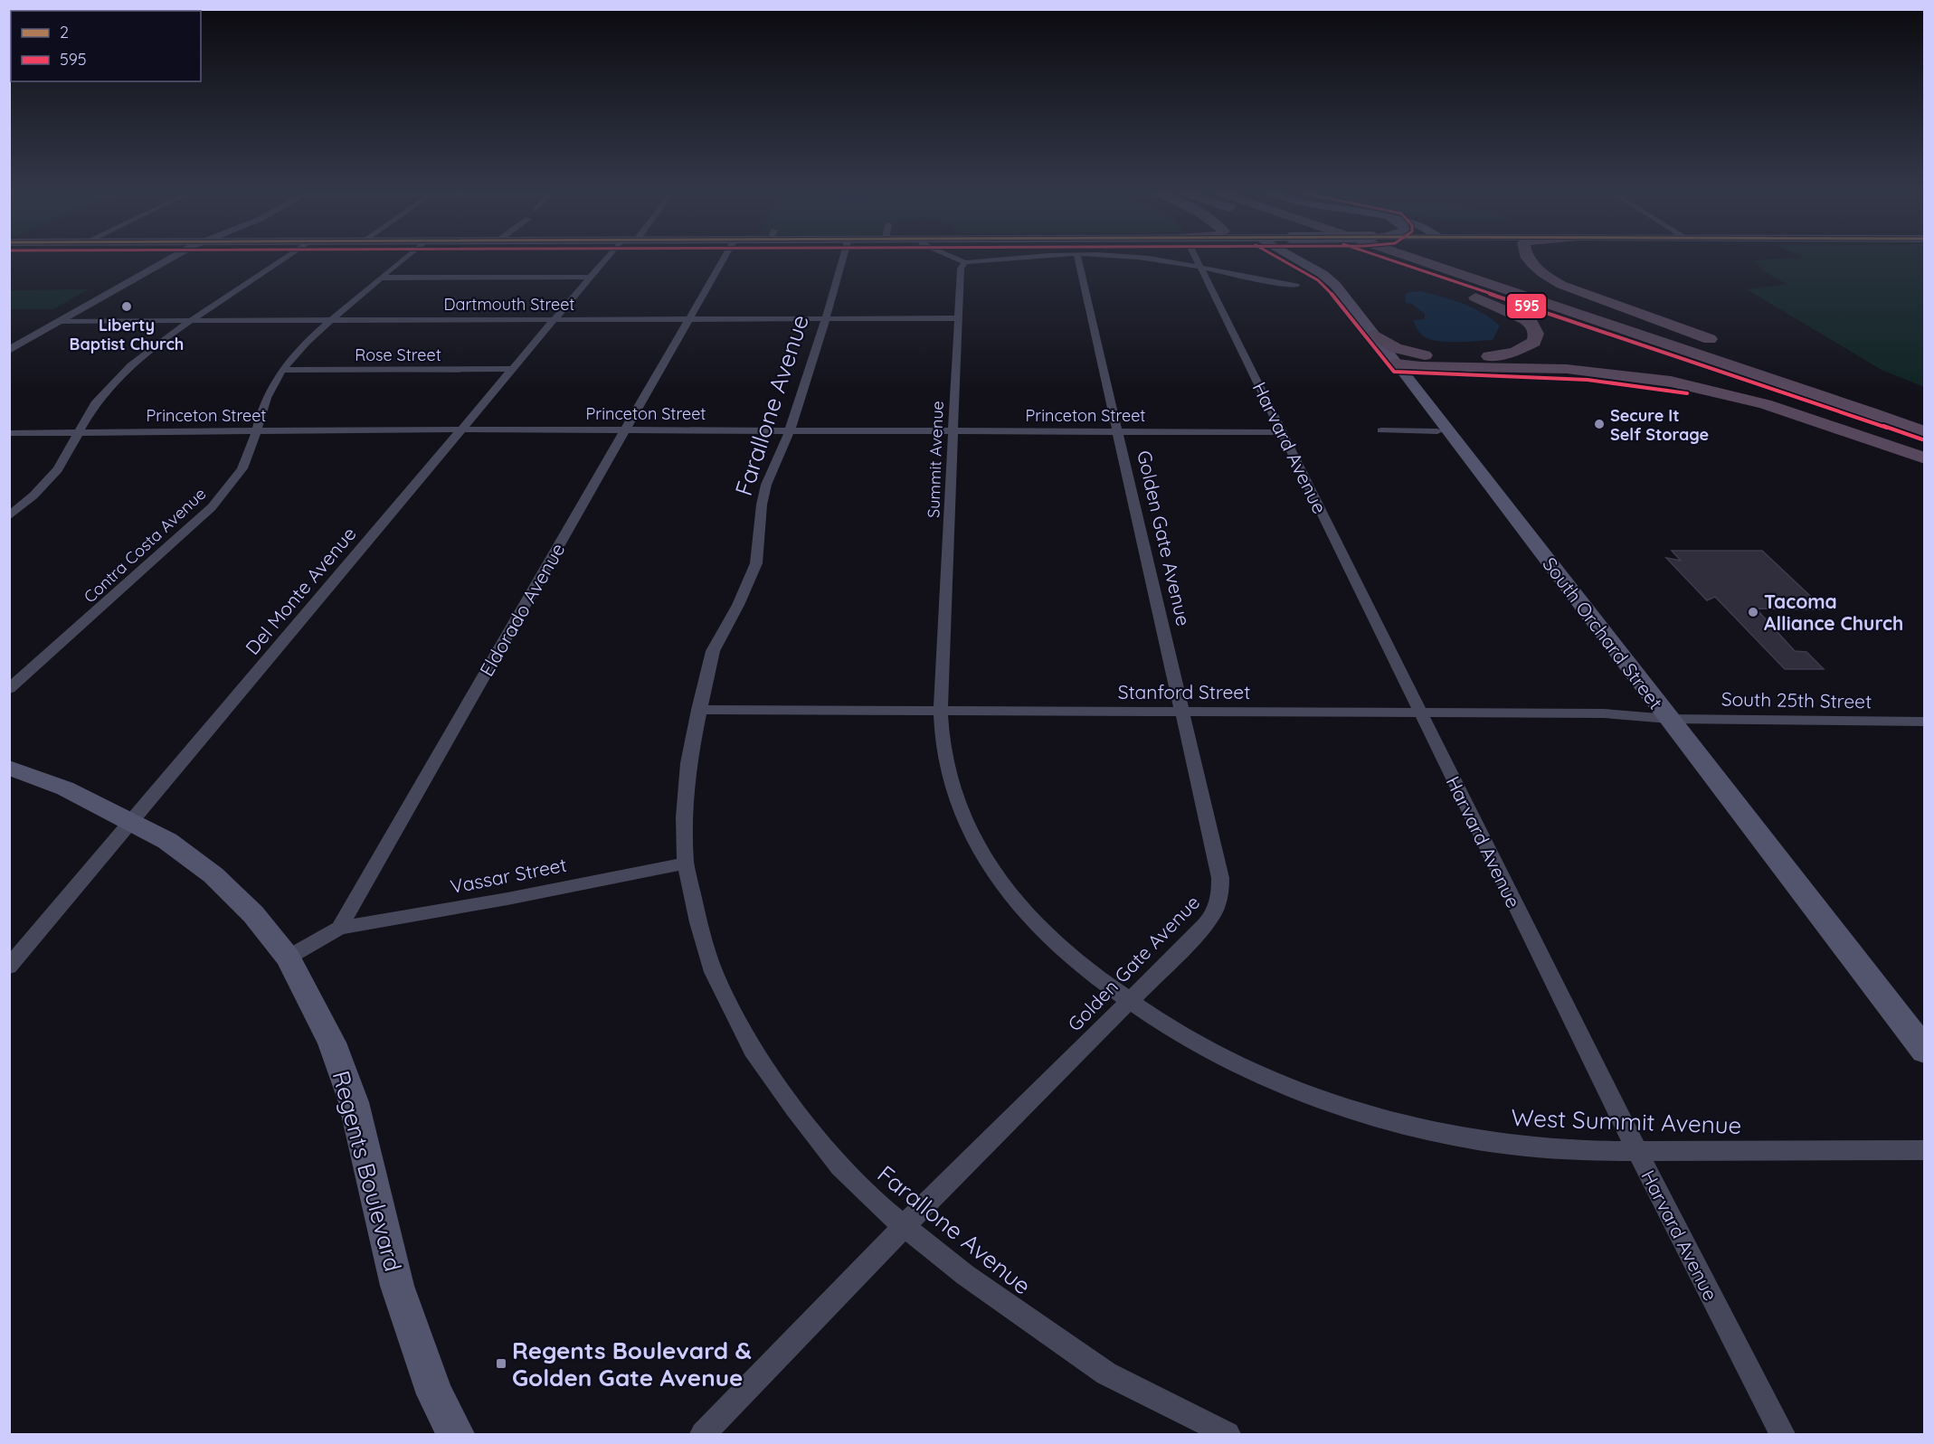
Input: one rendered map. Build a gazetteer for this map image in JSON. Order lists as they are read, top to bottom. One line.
{"streets":{"main road":["South Orchard Street","Regents Boulevard"],"street":["Dartmouth Street","Rose Street","Farallone Avenue","Princeton Street","Harvard Avenue","Summit Avenue","Golden Gate Avenue","Contra Costa Avenue","Del Monte Avenue","Eldorado Avenue","Stanford Street","South 25th Street","Vassar Street","West Summit Avenue"]},"crossings":[["Dartmouth Street","Farallone Avenue"],["Dartmouth Street","Summit Avenue"],["Dartmouth Street","Contra Costa Avenue"],["Dartmouth Street","Del Monte Avenue"],["Dartmouth Street","Eldorado Avenue"],["Rose Street","Contra Costa Avenue"],["Rose Street","Del Monte Avenue"],["Farallone Avenue","Princeton Street"],["Farallone Avenue","Golden Gate Avenue"],["Farallone Avenue","Stanford Street"],["Farallone Avenue","Vassar Street"],["Princeton Street","Harvard Avenue"],["Princeton Street","Summit Avenue"],["Princeton Street","Golden Gate Avenue"],["Princeton Street","Contra Costa Avenue"],["Princeton Street","Del Monte Avenue"],["Princeton Street","Eldorado Avenue"],["Harvard Avenue","Stanford Street"],["Harvard Avenue","West Summit Avenue"],["Summit Avenue","Stanford Street"],["Summit Avenue","West Summit Avenue"],["Golden Gate Avenue","Stanford Street"],["Golden Gate Avenue","West Summit Avenue"],["Del Monte Avenue","Regents Boulevard"],["Eldorado Avenue","Vassar Street"],["South Orchard Street","Stanford Street"],["South Orchard Street","South 25th Street"],["Stanford Street","South 25th Street"],["Stanford Street","West Summit Avenue"]],"places":{"other":["Liberty Baptist Church","Secure It Self Storage","Tacoma Alliance Church"],"transit":["Regents Boulevard & Golden Gate Avenue"]},"lines":["transit line 595"],"legend":["2","595"]}
